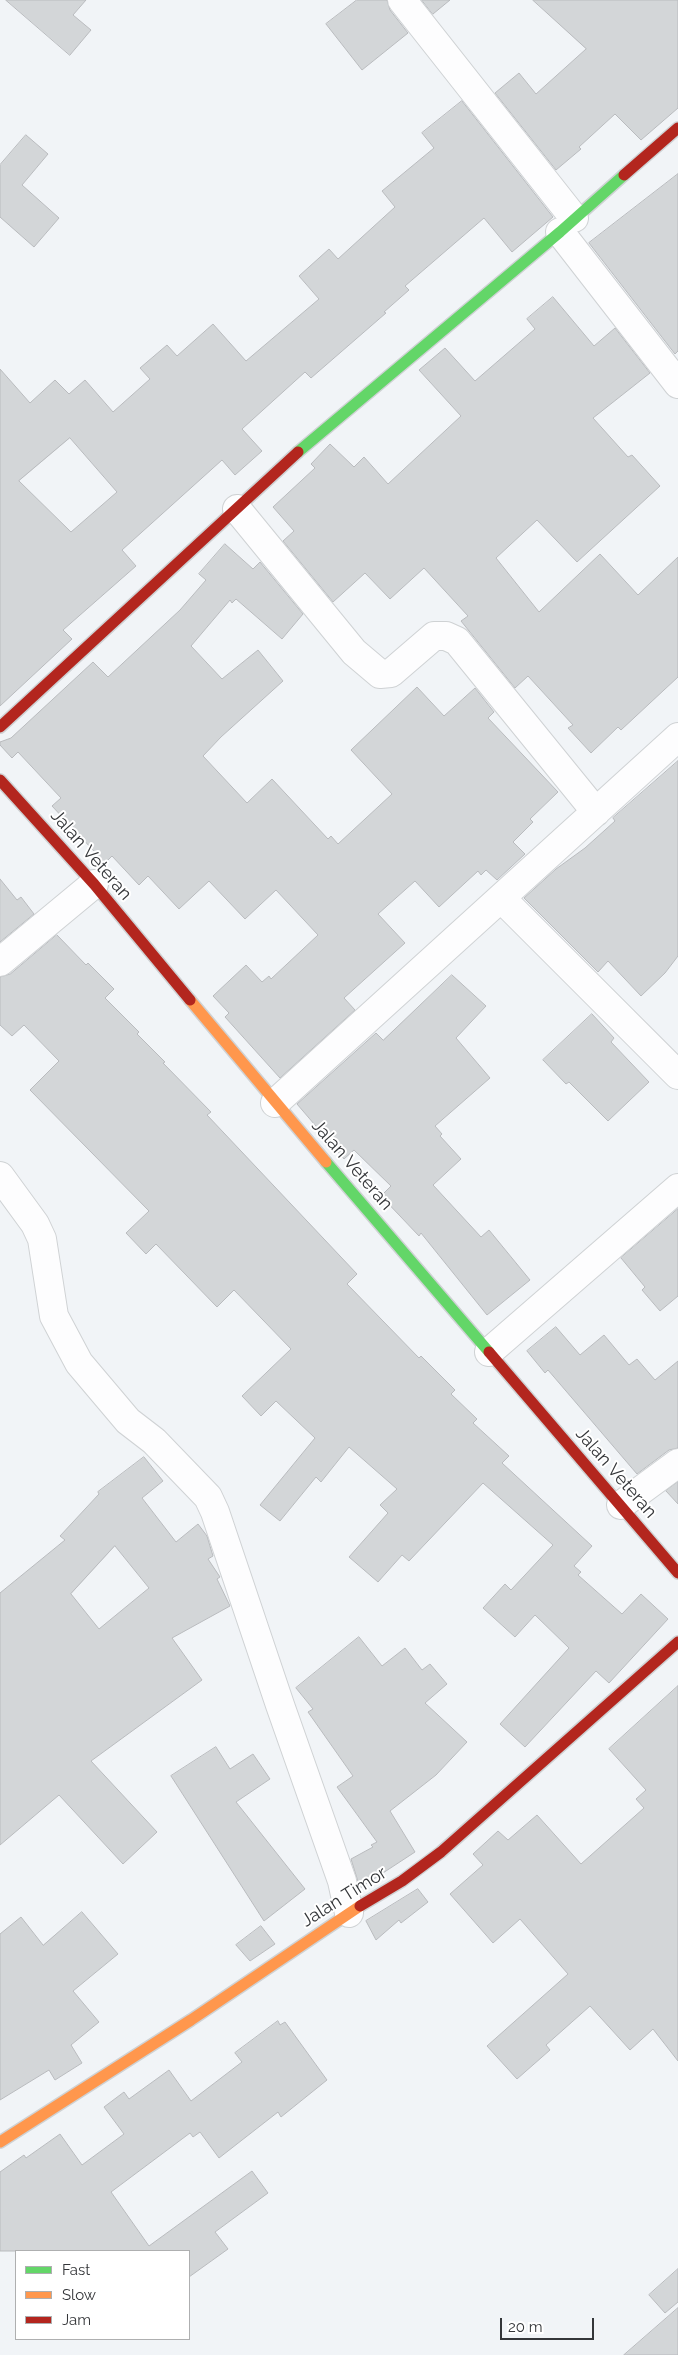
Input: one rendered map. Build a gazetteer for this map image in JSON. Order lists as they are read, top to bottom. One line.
{"streets":{"street":["Jalan Veteran","Jalan Timor"]},"legend":["Fast","Slow","Jam"],"scale_bar":"20 m"}
